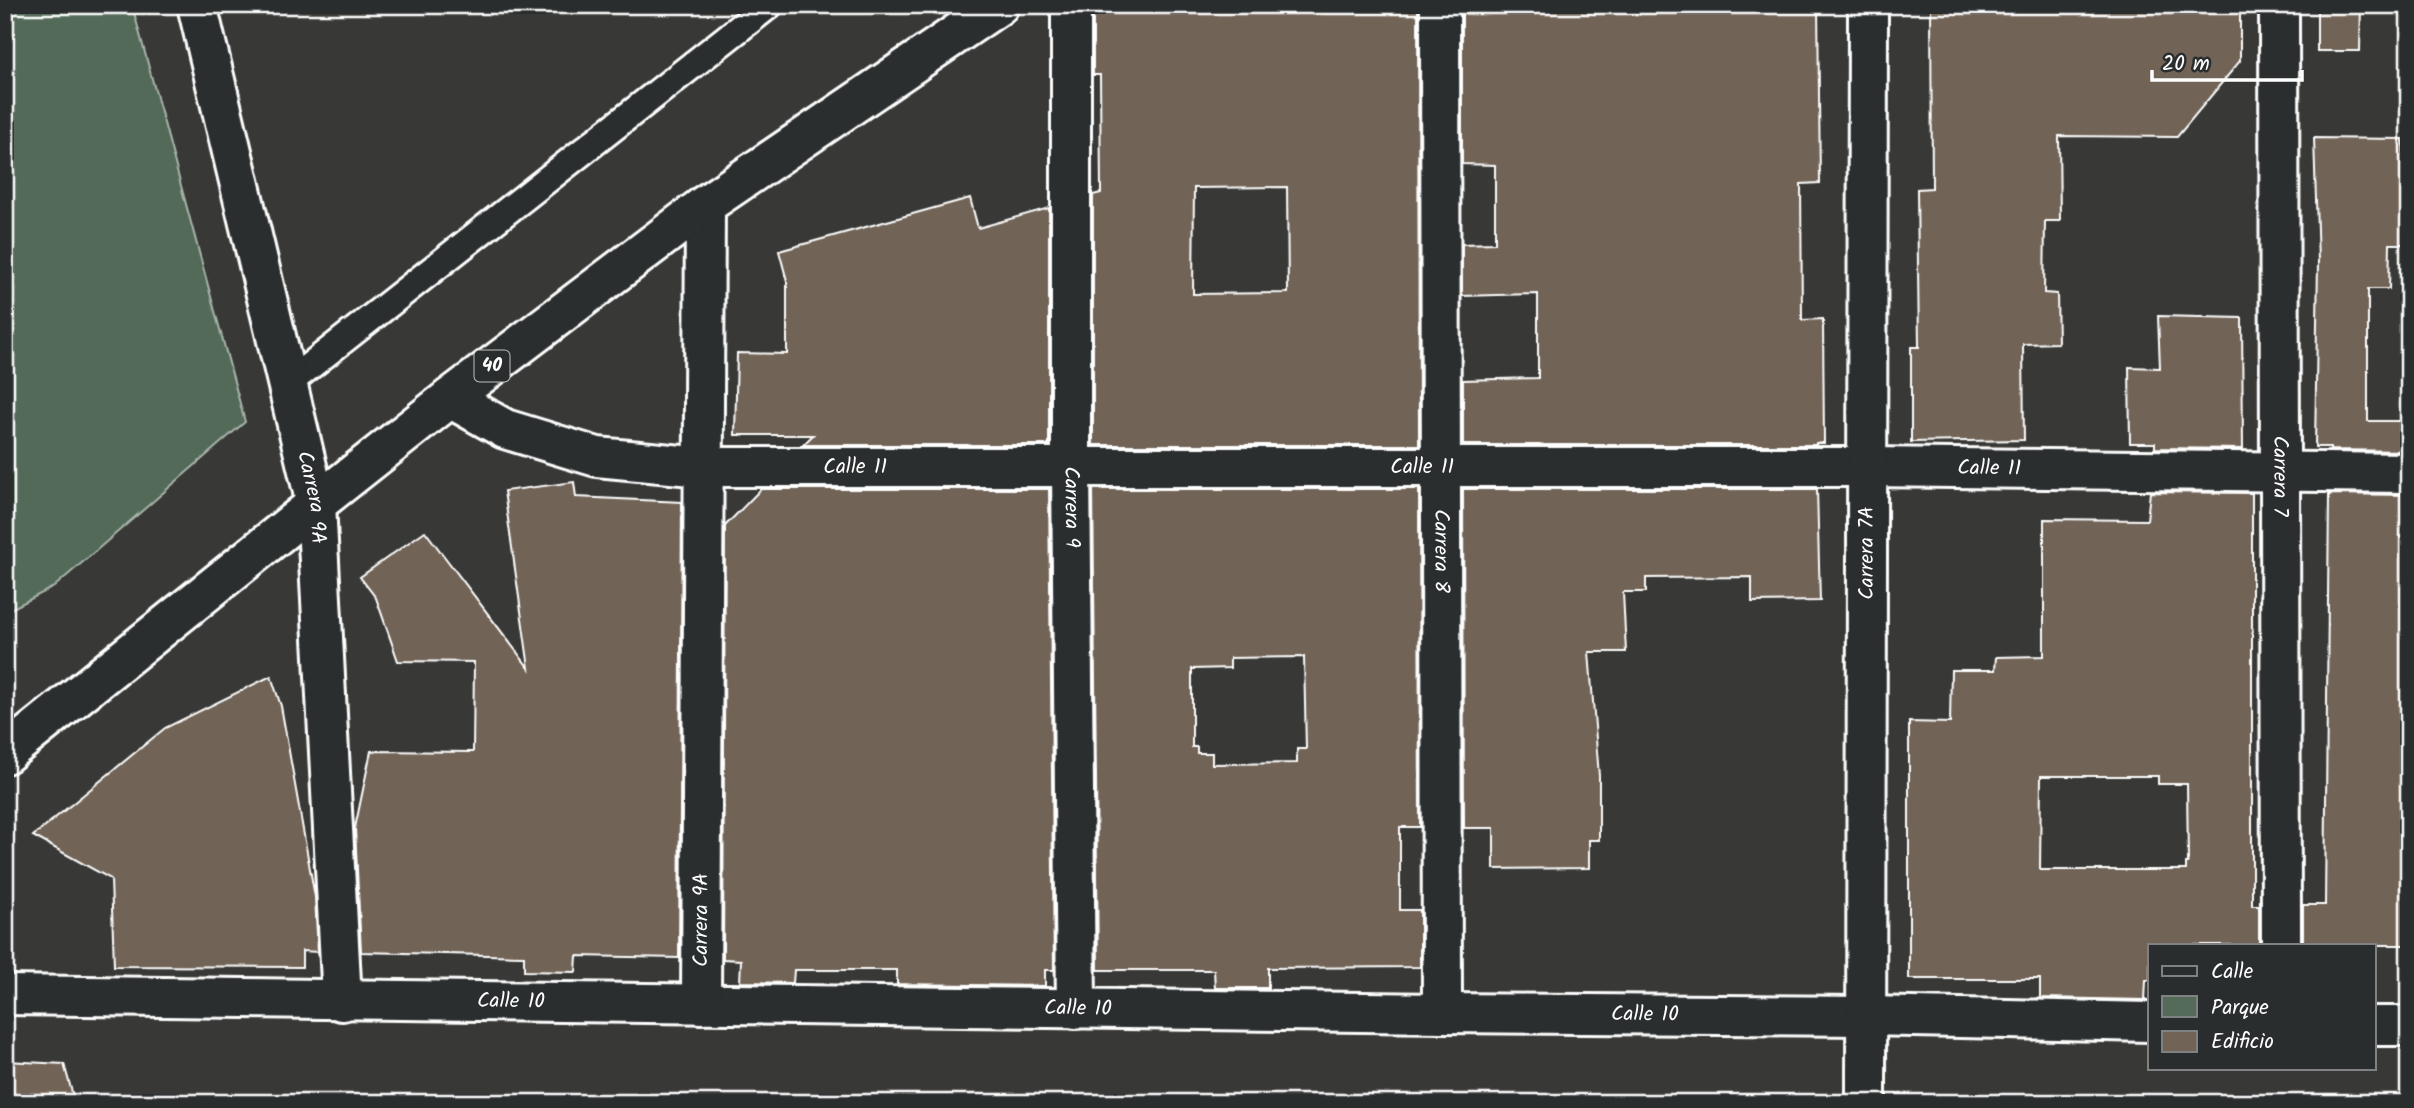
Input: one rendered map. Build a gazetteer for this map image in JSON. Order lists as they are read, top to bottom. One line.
{"streets":{"main road":["40","Calle 11","Carrera 7","Carrera 9A","Carrera 9","Carrera 8","Carrera 7A","Calle 10"]},"crossings":[["40","Calle 11"],["40","Carrera 9A"],["Calle 11","Carrera 7"],["Calle 11","Carrera 9A"],["Calle 11","Carrera 9"],["Calle 11","Carrera 8"],["Calle 11","Carrera 7A"],["Carrera 9A","Calle 10"],["Carrera 9","Calle 10"],["Carrera 8","Calle 10"],["Carrera 7A","Calle 10"]],"legend":["Calle","Parque","Edificio"],"scale_bar":"20 m"}
